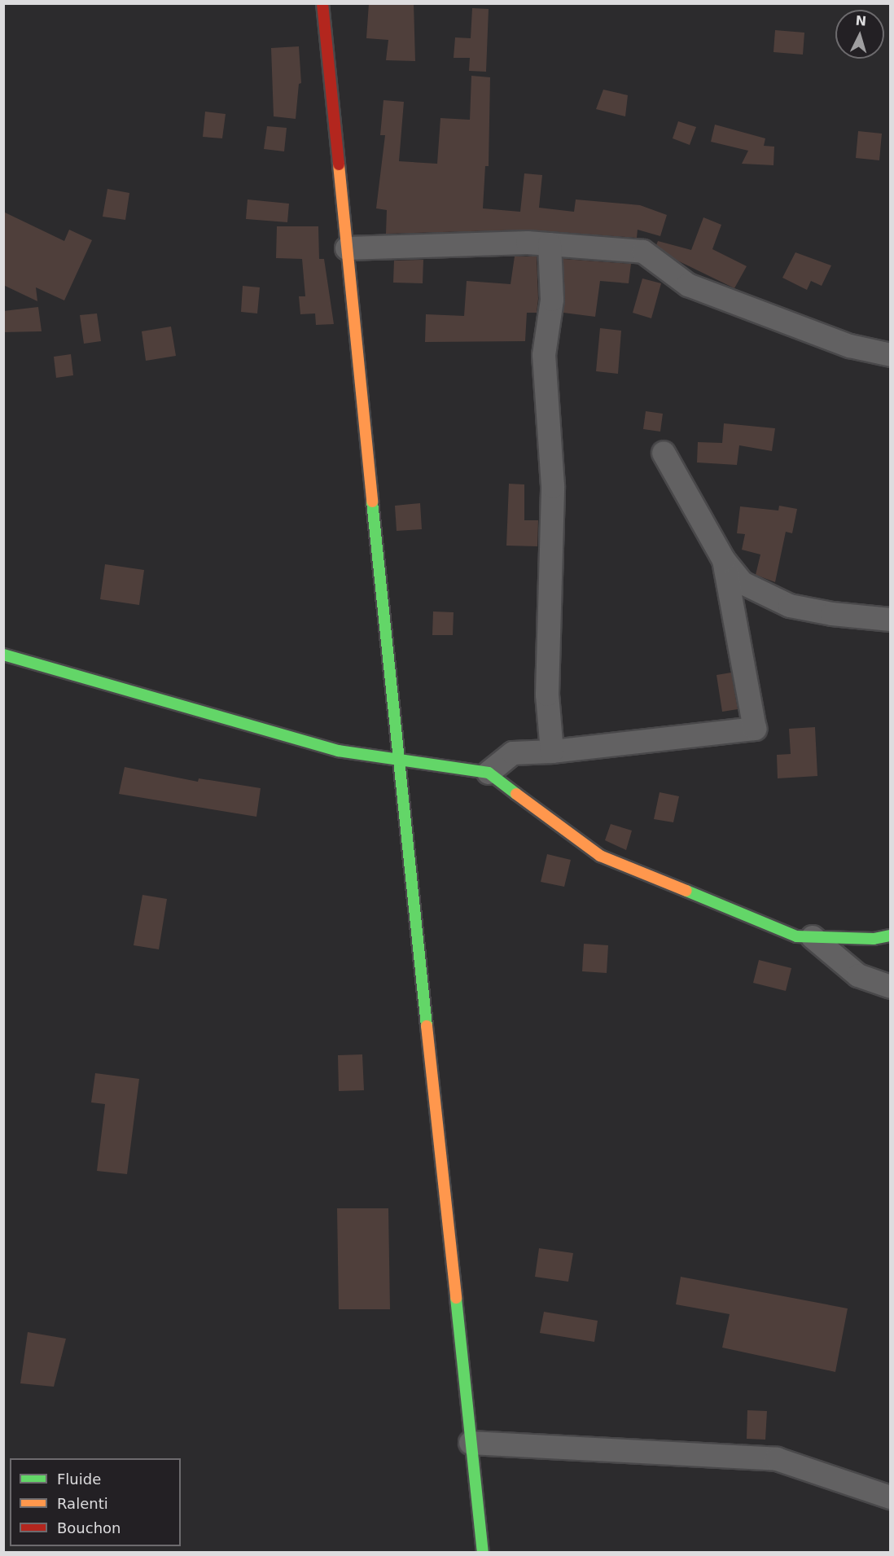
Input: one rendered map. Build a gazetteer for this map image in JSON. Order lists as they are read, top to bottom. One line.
{"legend":["Fluide","Ralenti","Bouchon"],"north":"top"}
